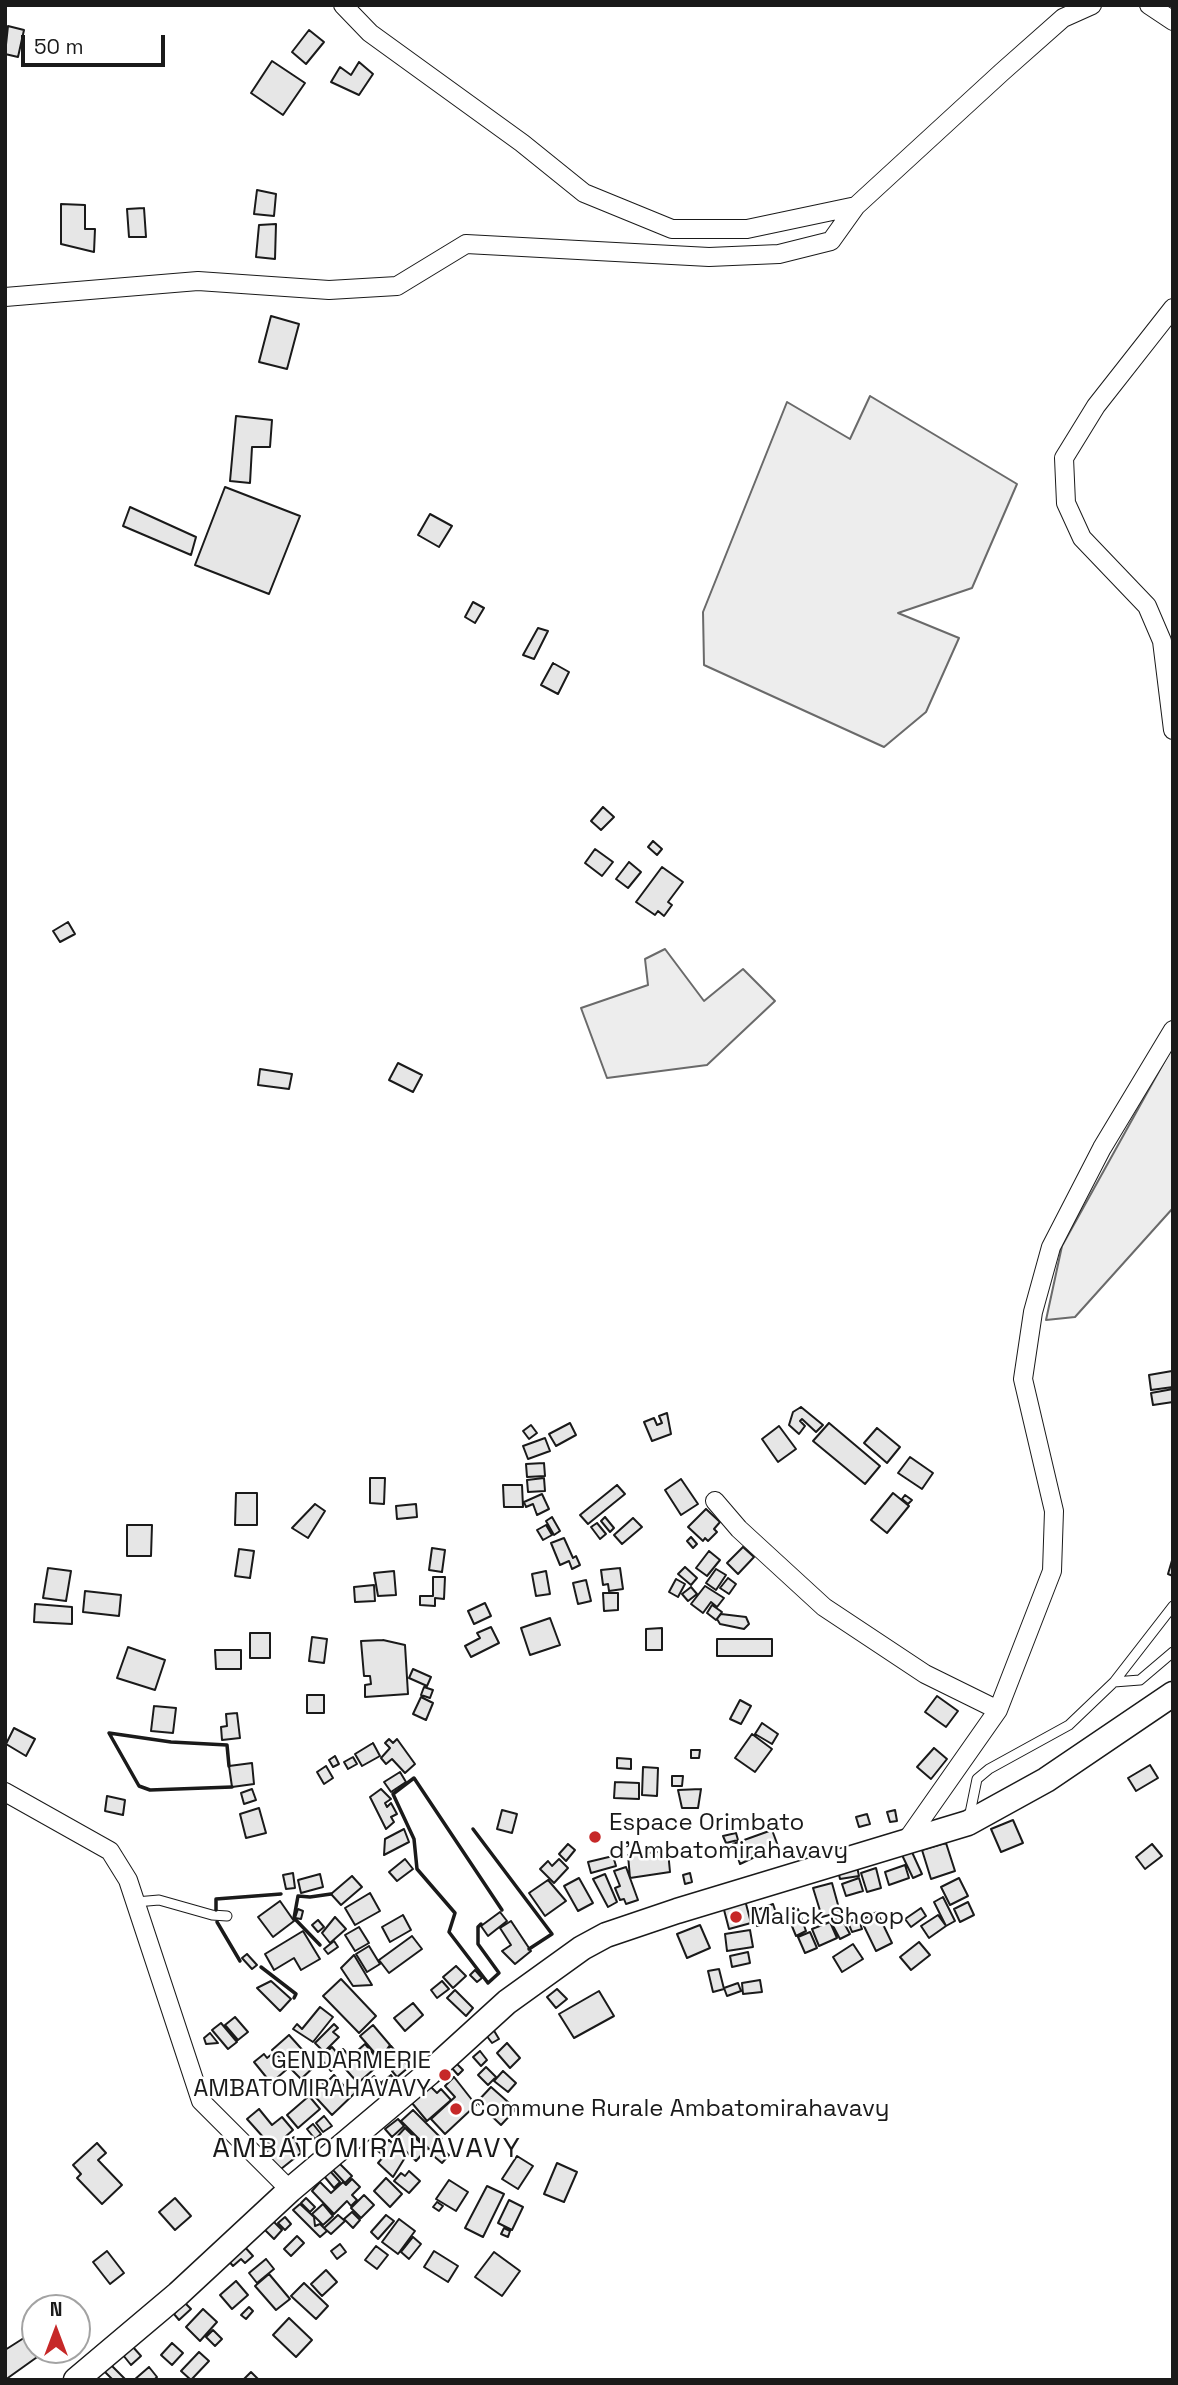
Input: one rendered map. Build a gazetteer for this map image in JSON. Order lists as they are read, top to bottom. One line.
{"districts":["AMBATOMIRAHAVAVY"],"places":["Espace Orimbato d'Ambatomirahavavy","Malick Shoop","GENDARMERIE AMBATOMIRAHAVAVY","Commune Rurale Ambatomirahavavy"],"scale_bar":"50 m","north":"top"}
